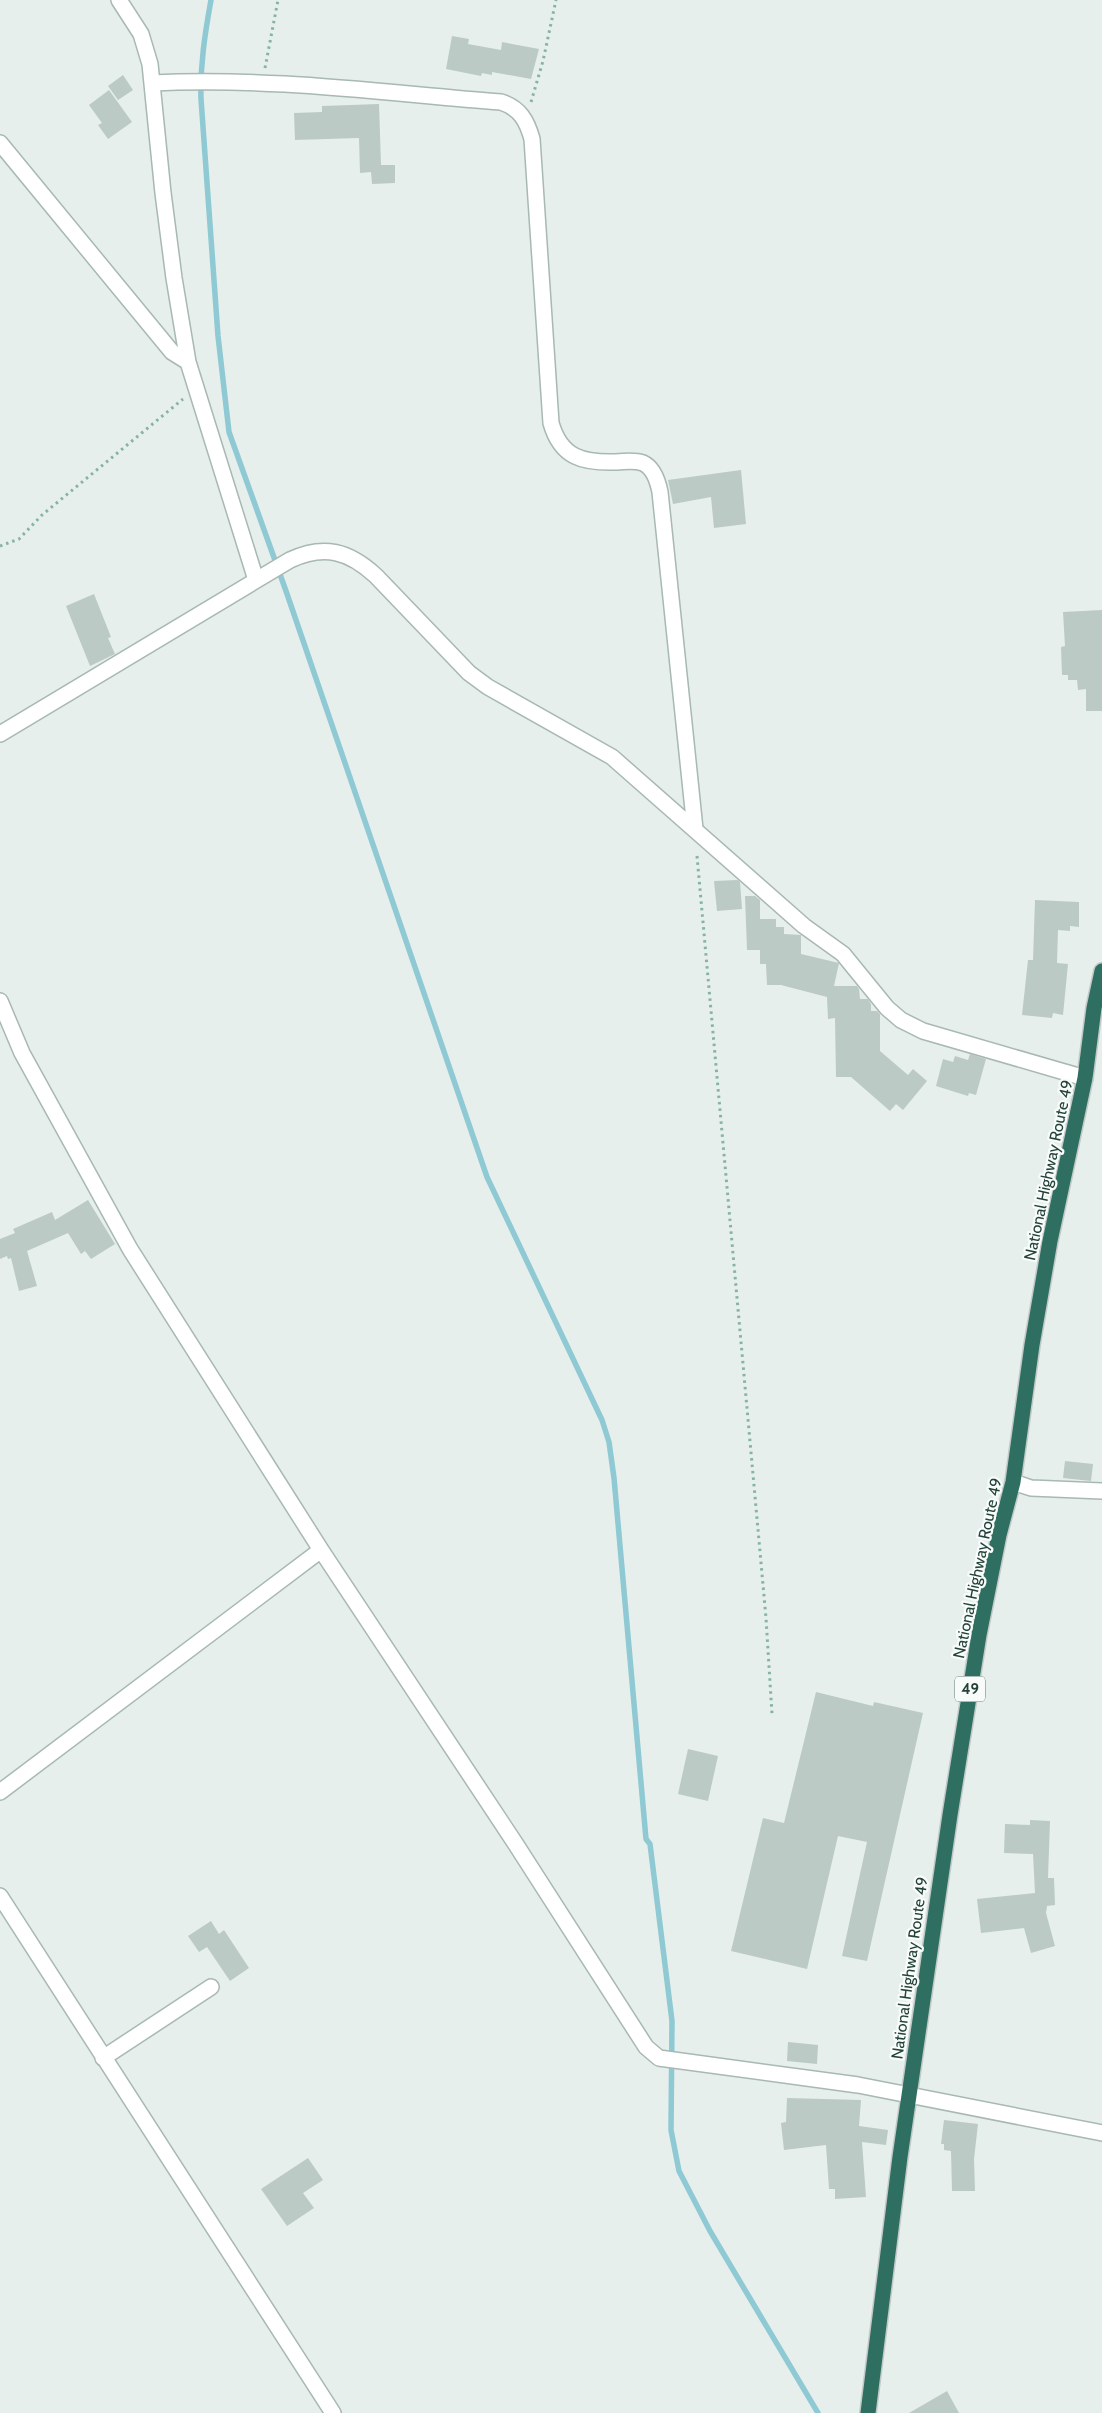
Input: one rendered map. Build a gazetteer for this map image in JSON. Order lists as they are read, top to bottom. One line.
{"streets":{"highway":["National Highway Route 49","49"]}}
